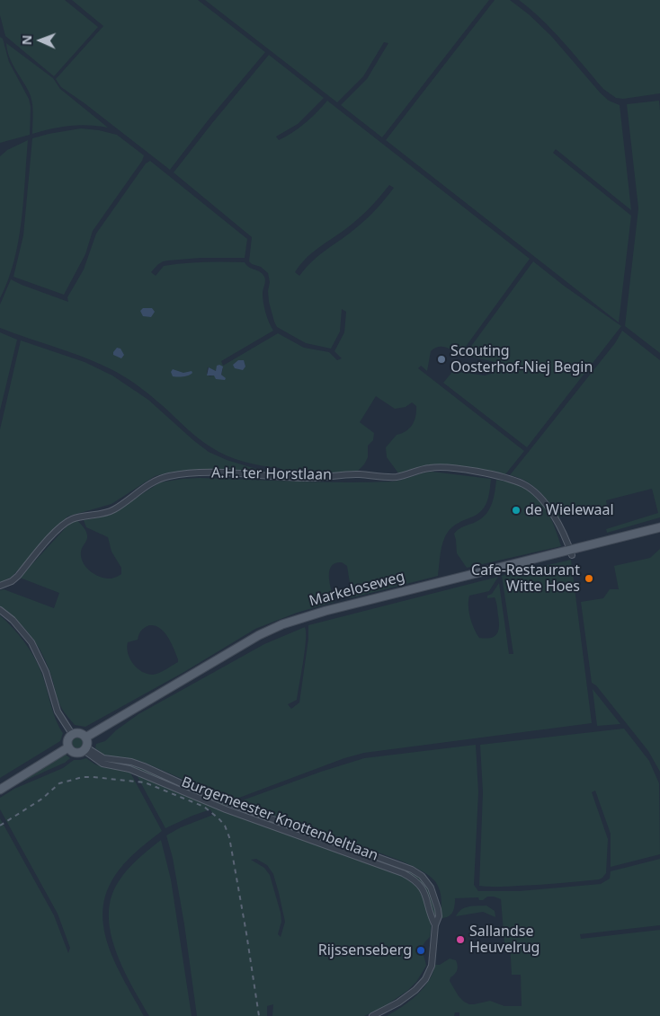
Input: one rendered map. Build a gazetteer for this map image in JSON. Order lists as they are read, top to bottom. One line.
{"streets":{"main road":["Markeloseweg"],"street":["A.H. ter Horstlaan","Burgemeester Knottenbeltlaan"]},"crossings":[["A.H. ter Horstlaan","Markeloseweg"],["Markeloseweg","Burgemeester Knottenbeltlaan"]],"places":["Scouting Oosterhof-Niej Begin","de Wielewaal","Cafe-Restaurant Witte Hoes","Sallandse Heuvelrug","Rijssenseberg"],"north":"left"}
